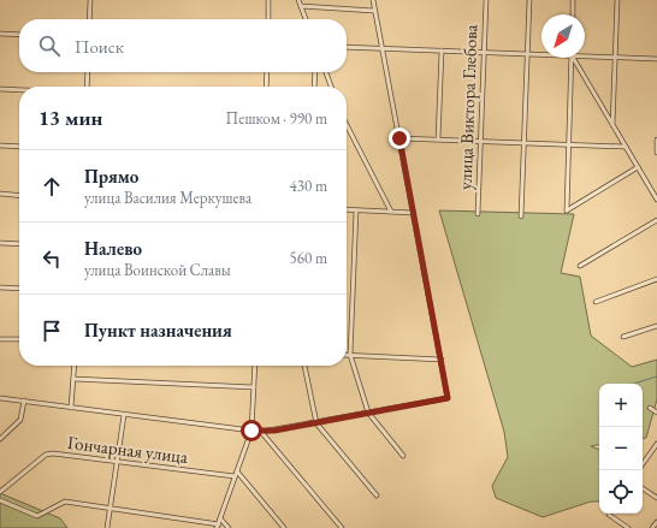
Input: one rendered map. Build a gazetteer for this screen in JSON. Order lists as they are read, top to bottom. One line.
{"streets":{"street":["улица Виктора Глебова","Гончарная улица"]},"north":"bottom left","page":{"search":"Поиск","heading":["13 мин","Пешком · 990 m"],"list":[["Прямо","улица Василия Меркушева","430 m"],["Налево","улица Воинской Славы","560 m"],"Пункт назначения"],"map_buttons":["+","−"]}}
